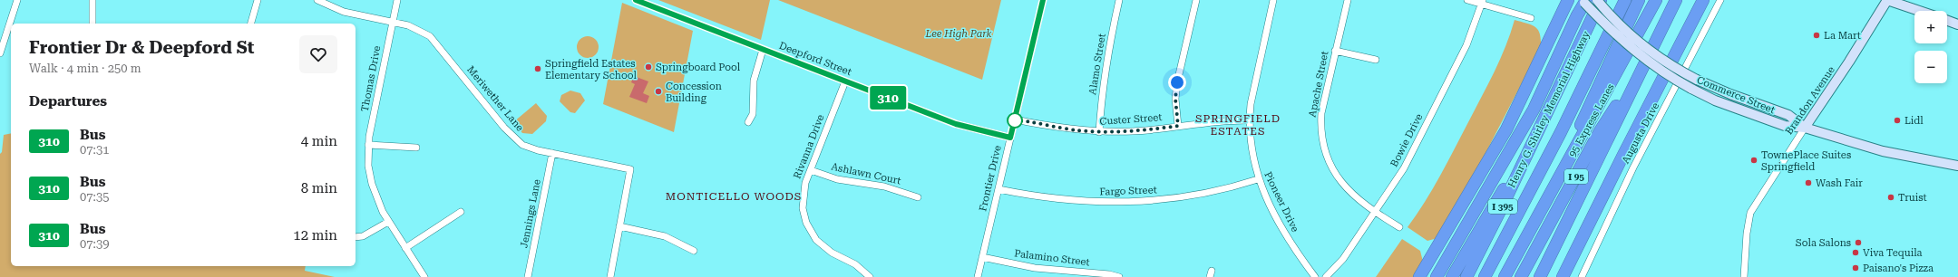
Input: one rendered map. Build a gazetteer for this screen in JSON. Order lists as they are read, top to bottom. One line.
{"streets":{"highway":["Henry G. Shirley Memorial Highway","95 Express Lanes","I 95","I 395"],"main road":["Commerce Street","Brandon Avenue"],"street":["Deepford Street","Alamo Street","Thomas Drive","Apache Street","Meriwether Lane","Custer Street","Augusta Drive","Bowie Drive","Rivanna Drive","Ashlawn Court","Frontier Drive","Fargo Street","Pioneer Drive","Jennings Lane","Palamino Street"]},"crossings":[["Deepford Street","Rivanna Drive"],["Deepford Street","Frontier Drive"],["Alamo Street","Custer Street"],["Thomas Drive","Meriwether Lane"],["Apache Street","Bowie Drive"],["Commerce Street","Brandon Avenue"],["Meriwether Lane","Jennings Lane"],["Custer Street","Frontier Drive"],["Custer Street","Pioneer Drive"],["Rivanna Drive","Ashlawn Court"],["Frontier Drive","Fargo Street"],["Frontier Drive","Palamino Street"],["Fargo Street","Pioneer Drive"]],"districts":["SPRINGFIELD ESTATES","MONTICELLO WOODS"],"parks":["Lee High Park"],"places":["La Mart","Springboard Pool","Springfield Estates Elementary School","Concession Building","Lidl","TownePlace Suites Springfield","Wash Fair","Truist","Sola Salons","Viva Tequila","Paisano's Pizza"],"lines":["bus line 310"],"page":{"on_map":"310","map_buttons":["+","−"],"heading":[["Frontier Dr & Deepford St","Walk · 4 min · 250 m"],"Departures"],"list":[{"mark":"310","name":"Bus","note":"07:31","value":"4 min"},{"mark":"310","name":"Bus","note":"07:35","value":"8 min"},{"mark":"310","name":"Bus","note":"07:39","value":"12 min"}]}}
